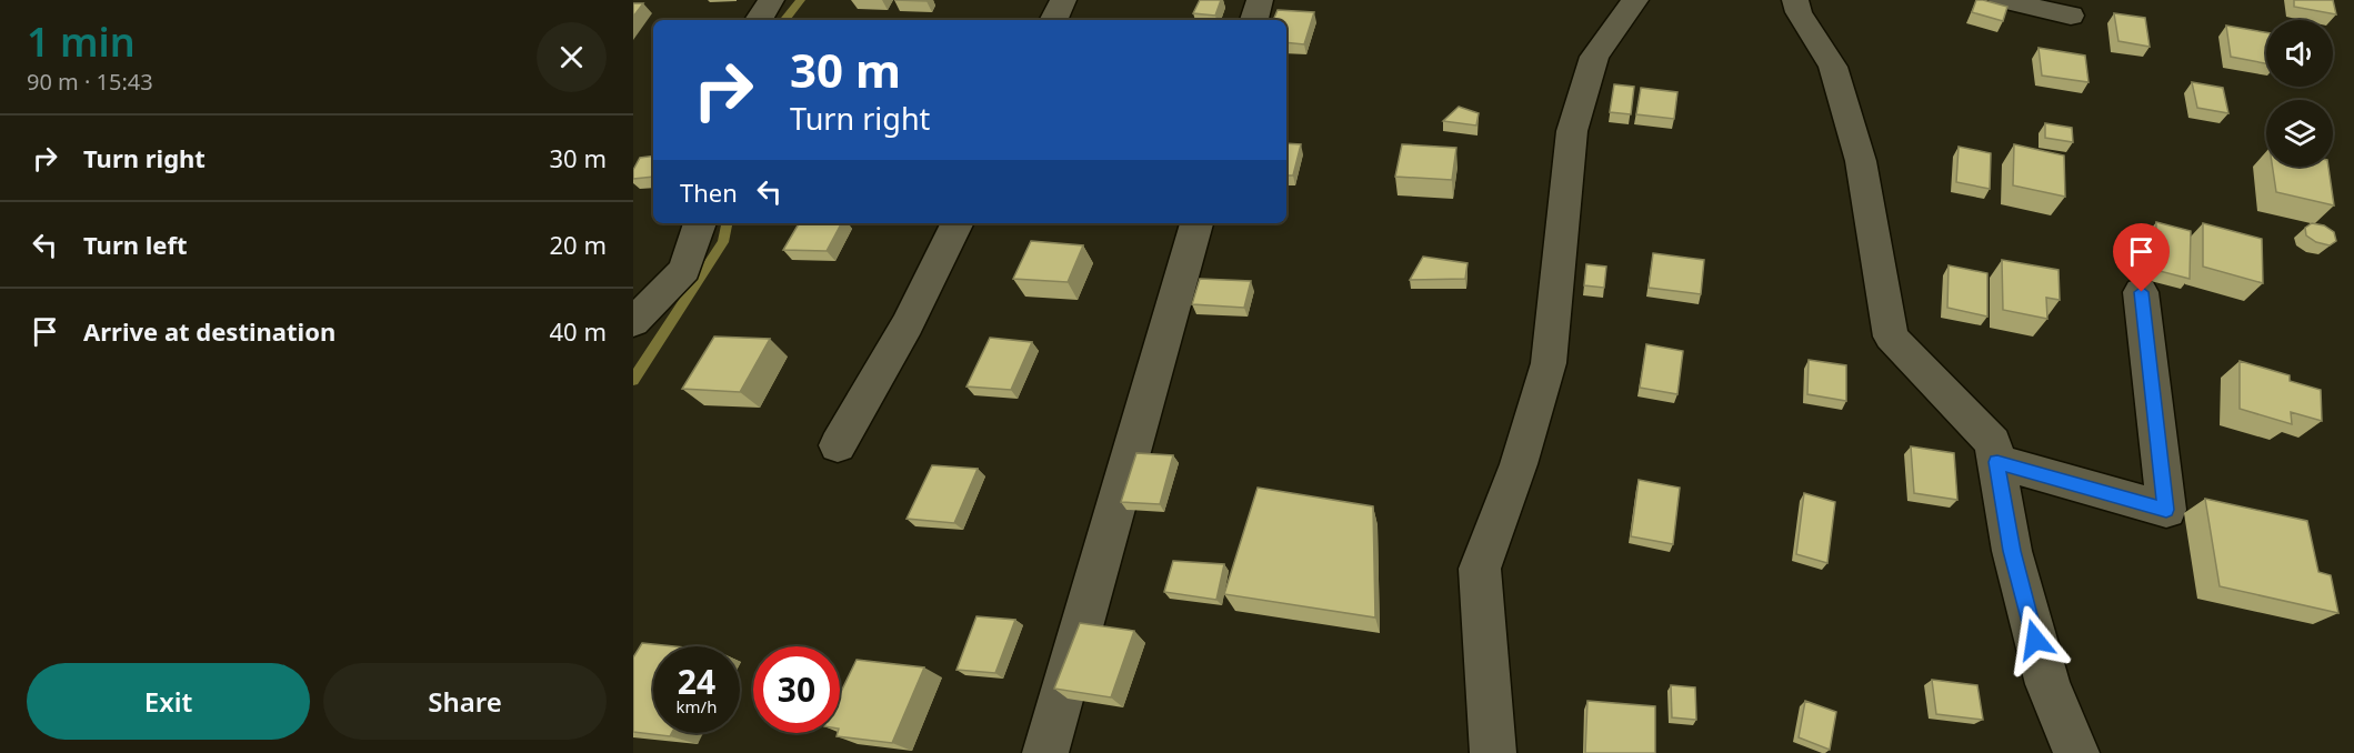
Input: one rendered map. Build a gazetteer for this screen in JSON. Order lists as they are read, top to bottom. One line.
{"page":{"heading":["1 min","90 m · 15:43"],"turn":["30 m","Turn right"],"list":[{"name":"Turn right","value":"30 m"},{"name":"Turn left","value":"20 m"},{"name":"Arrive at destination","value":"40 m"}],"then":"Then","speed":"24 km/h","limit":"30","buttons":["Exit","Share"]}}
